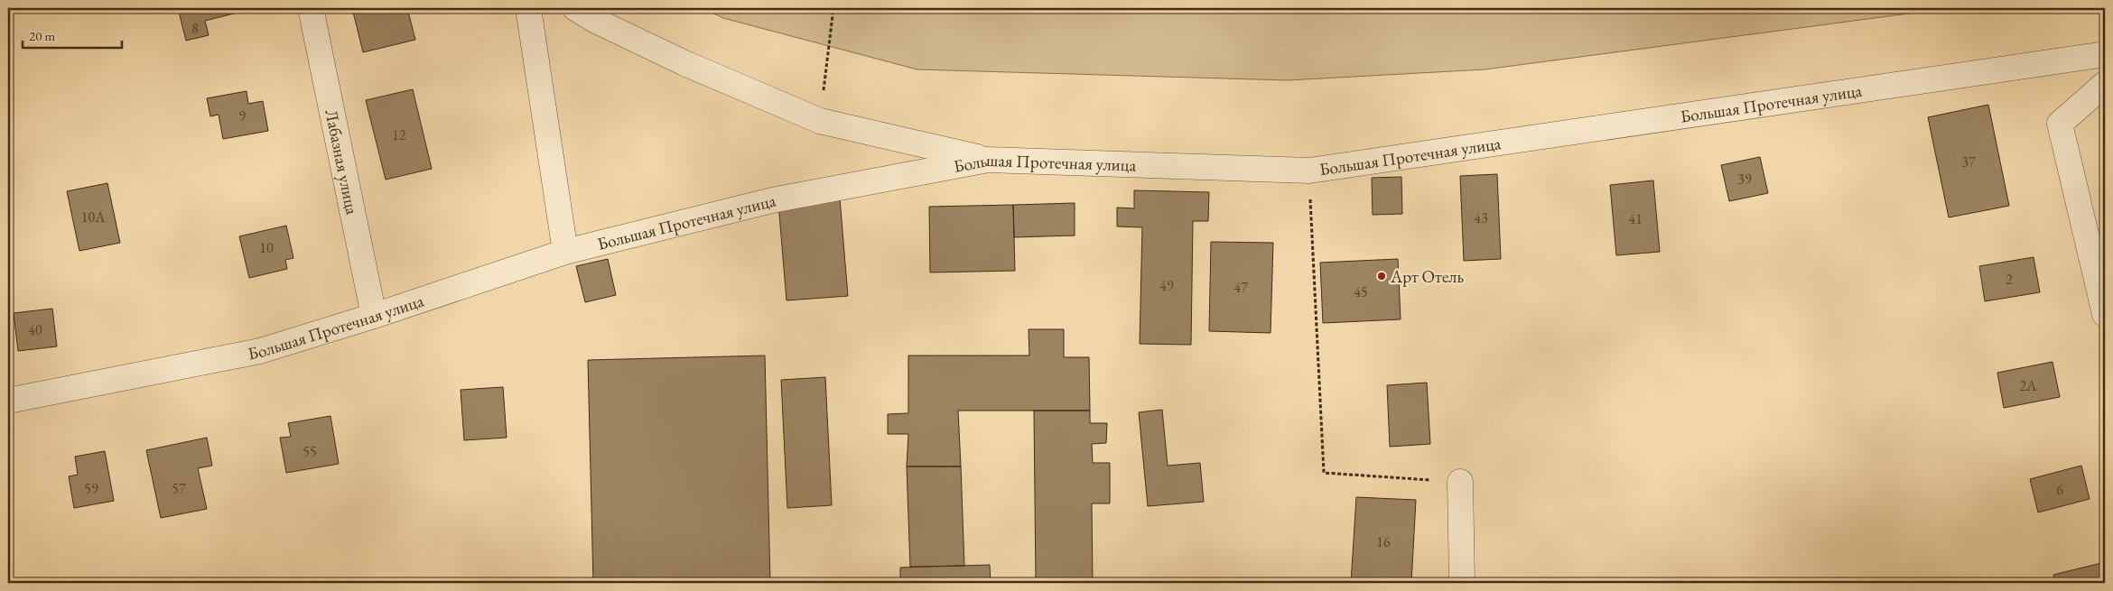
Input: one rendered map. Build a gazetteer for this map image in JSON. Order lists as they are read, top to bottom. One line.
{"streets":{"street":["Большая Протечная улица","Лабазная улица"]},"crossings":[["Большая Протечная улица","Лабазная улица"]],"places":["Арт Отель"],"house_numbers":["8","9","12","37","39","10А","43","41","10","2","49","47","45","40","2А","55","59","57","6","16"],"scale_bar":"20 m"}
